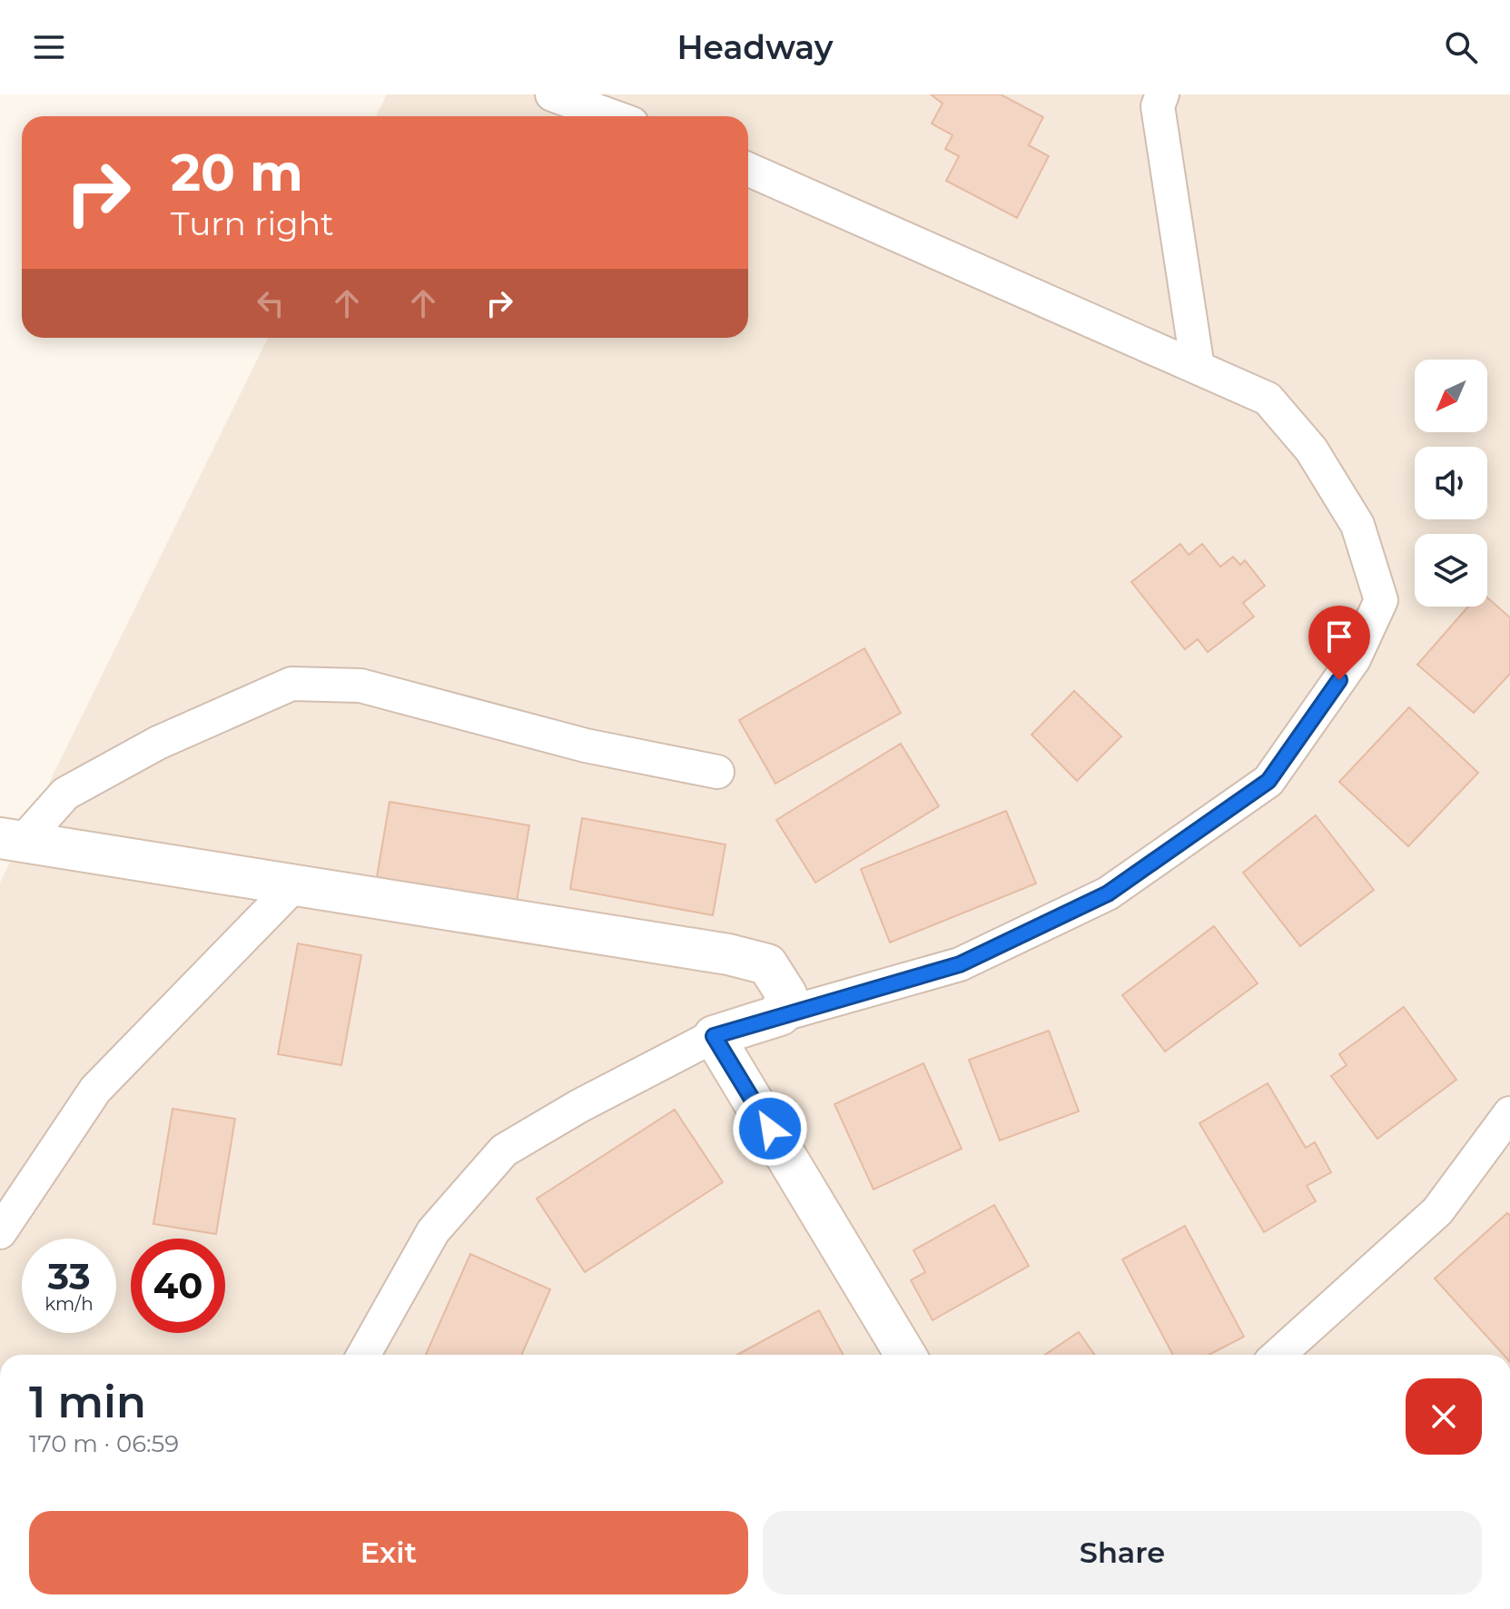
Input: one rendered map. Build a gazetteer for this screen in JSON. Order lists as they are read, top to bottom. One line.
{"north":"bottom left","page":{"header":"Headway","turn":["20 m","Turn right"],"speed":"33 km/h","limit":"40","heading":["1 min","170 m · 06:59"],"buttons":["Exit","Share"]}}
